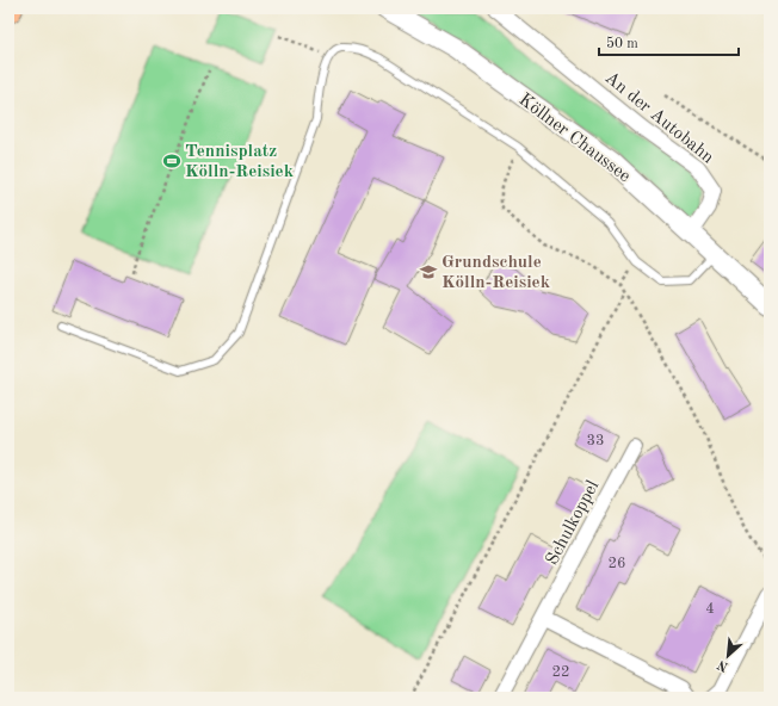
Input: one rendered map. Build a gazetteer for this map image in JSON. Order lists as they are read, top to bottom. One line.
{"streets":{"street":["An der Autobahn","Köllner Chaussee","Schulkoppel"]},"crossings":[["An der Autobahn","Köllner Chaussee"]],"places":{"sports":["Tennisplatz Kölln-Reisiek"],"school or university":["Grundschule Kölln-Reisiek"]},"house_numbers":["33","26","4","22"],"scale_bar":"50 m","north":"bottom left"}
